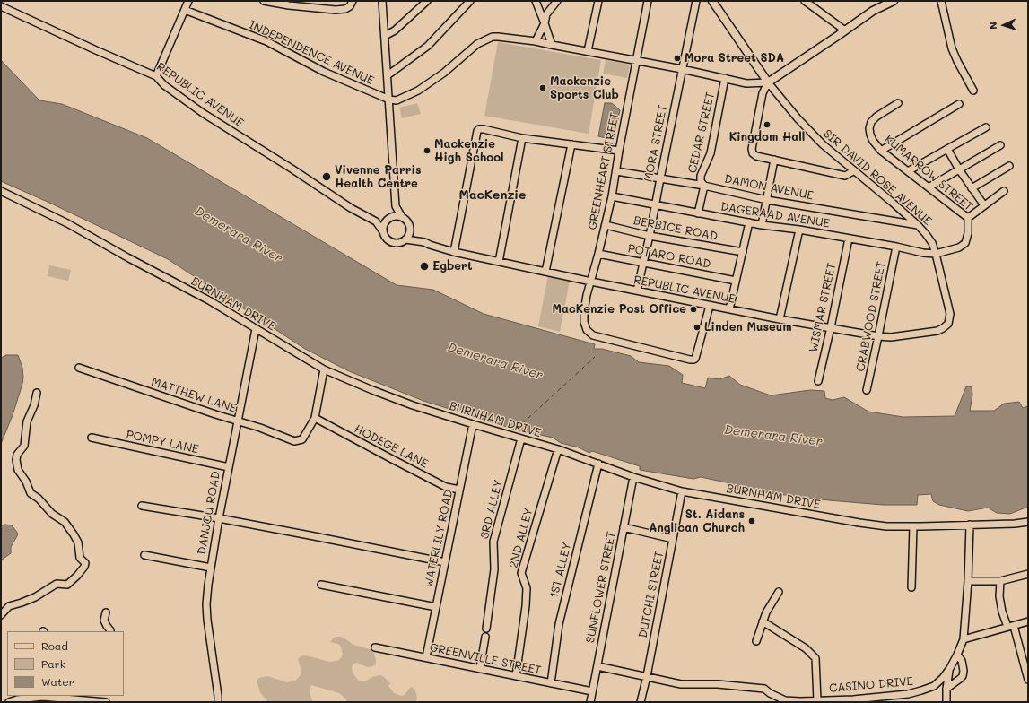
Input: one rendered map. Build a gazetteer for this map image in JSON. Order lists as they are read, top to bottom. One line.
{"streets":{"street":["INDEPENDENCE AVENUE","REPUBLIC AVENUE","CEDAR STREET","MORA STREET","GREENHEART STREET","KUMARROW STREET","SIR DAVID ROSE AVENUE","DAMON AVENUE","DAGERAAD AVENUE","BERBICE ROAD","POTARO ROAD","BURNHAM DRIVE","WISMAR STREET","CRABWOOD STREET","MATTHEW LANE","POMPY LANE","HODEGE LANE","3RD ALLEY","DANJOU ROAD","2ND ALLEY","WATERLILY ROAD","1ST ALLEY","SUNFLOWER STREET","DUTCHI STREET","GREENVILLE STREET","CASINO DRIVE"]},"crossings":[["REPUBLIC AVENUE","MORA STREET"],["REPUBLIC AVENUE","GREENHEART STREET"],["REPUBLIC AVENUE","SIR DAVID ROSE AVENUE"],["REPUBLIC AVENUE","WISMAR STREET"],["REPUBLIC AVENUE","CRABWOOD STREET"],["CEDAR STREET","DAMON AVENUE"],["CEDAR STREET","DAGERAAD AVENUE"],["MORA STREET","DAMON AVENUE"],["MORA STREET","DAGERAAD AVENUE"],["MORA STREET","BERBICE ROAD"],["MORA STREET","POTARO ROAD"],["GREENHEART STREET","DAMON AVENUE"],["GREENHEART STREET","DAGERAAD AVENUE"],["GREENHEART STREET","BERBICE ROAD"],["GREENHEART STREET","POTARO ROAD"],["KUMARROW STREET","SIR DAVID ROSE AVENUE"],["KUMARROW STREET","DAGERAAD AVENUE"],["SIR DAVID ROSE AVENUE","DAMON AVENUE"],["SIR DAVID ROSE AVENUE","DAGERAAD AVENUE"],["DAGERAAD AVENUE","WISMAR STREET"],["DAGERAAD AVENUE","CRABWOOD STREET"],["BURNHAM DRIVE","3RD ALLEY"],["BURNHAM DRIVE","DANJOU ROAD"],["BURNHAM DRIVE","2ND ALLEY"],["BURNHAM DRIVE","WATERLILY ROAD"],["BURNHAM DRIVE","1ST ALLEY"],["BURNHAM DRIVE","SUNFLOWER STREET"],["BURNHAM DRIVE","DUTCHI STREET"],["BURNHAM DRIVE","CASINO DRIVE"],["MATTHEW LANE","HODEGE LANE"],["MATTHEW LANE","DANJOU ROAD"],["POMPY LANE","DANJOU ROAD"],["HODEGE LANE","WATERLILY ROAD"],["2ND ALLEY","GREENVILLE STREET"],["WATERLILY ROAD","GREENVILLE STREET"],["1ST ALLEY","GREENVILLE STREET"],["SUNFLOWER STREET","GREENVILLE STREET"],["SUNFLOWER STREET","CASINO DRIVE"],["DUTCHI STREET","CASINO DRIVE"]],"districts":["MacKenzie"],"water":["Demerara River"],"places":["Mora Street SDA","Mackenzie Sports Club","Kingdom Hall","Mackenzie High School","Vivenne Parris Health Centre","Egbert","MacKenzie Post Office","Linden Museum","St. Aidans Anglican Church"],"legend":["Road","Park","Water"],"north":"left"}
